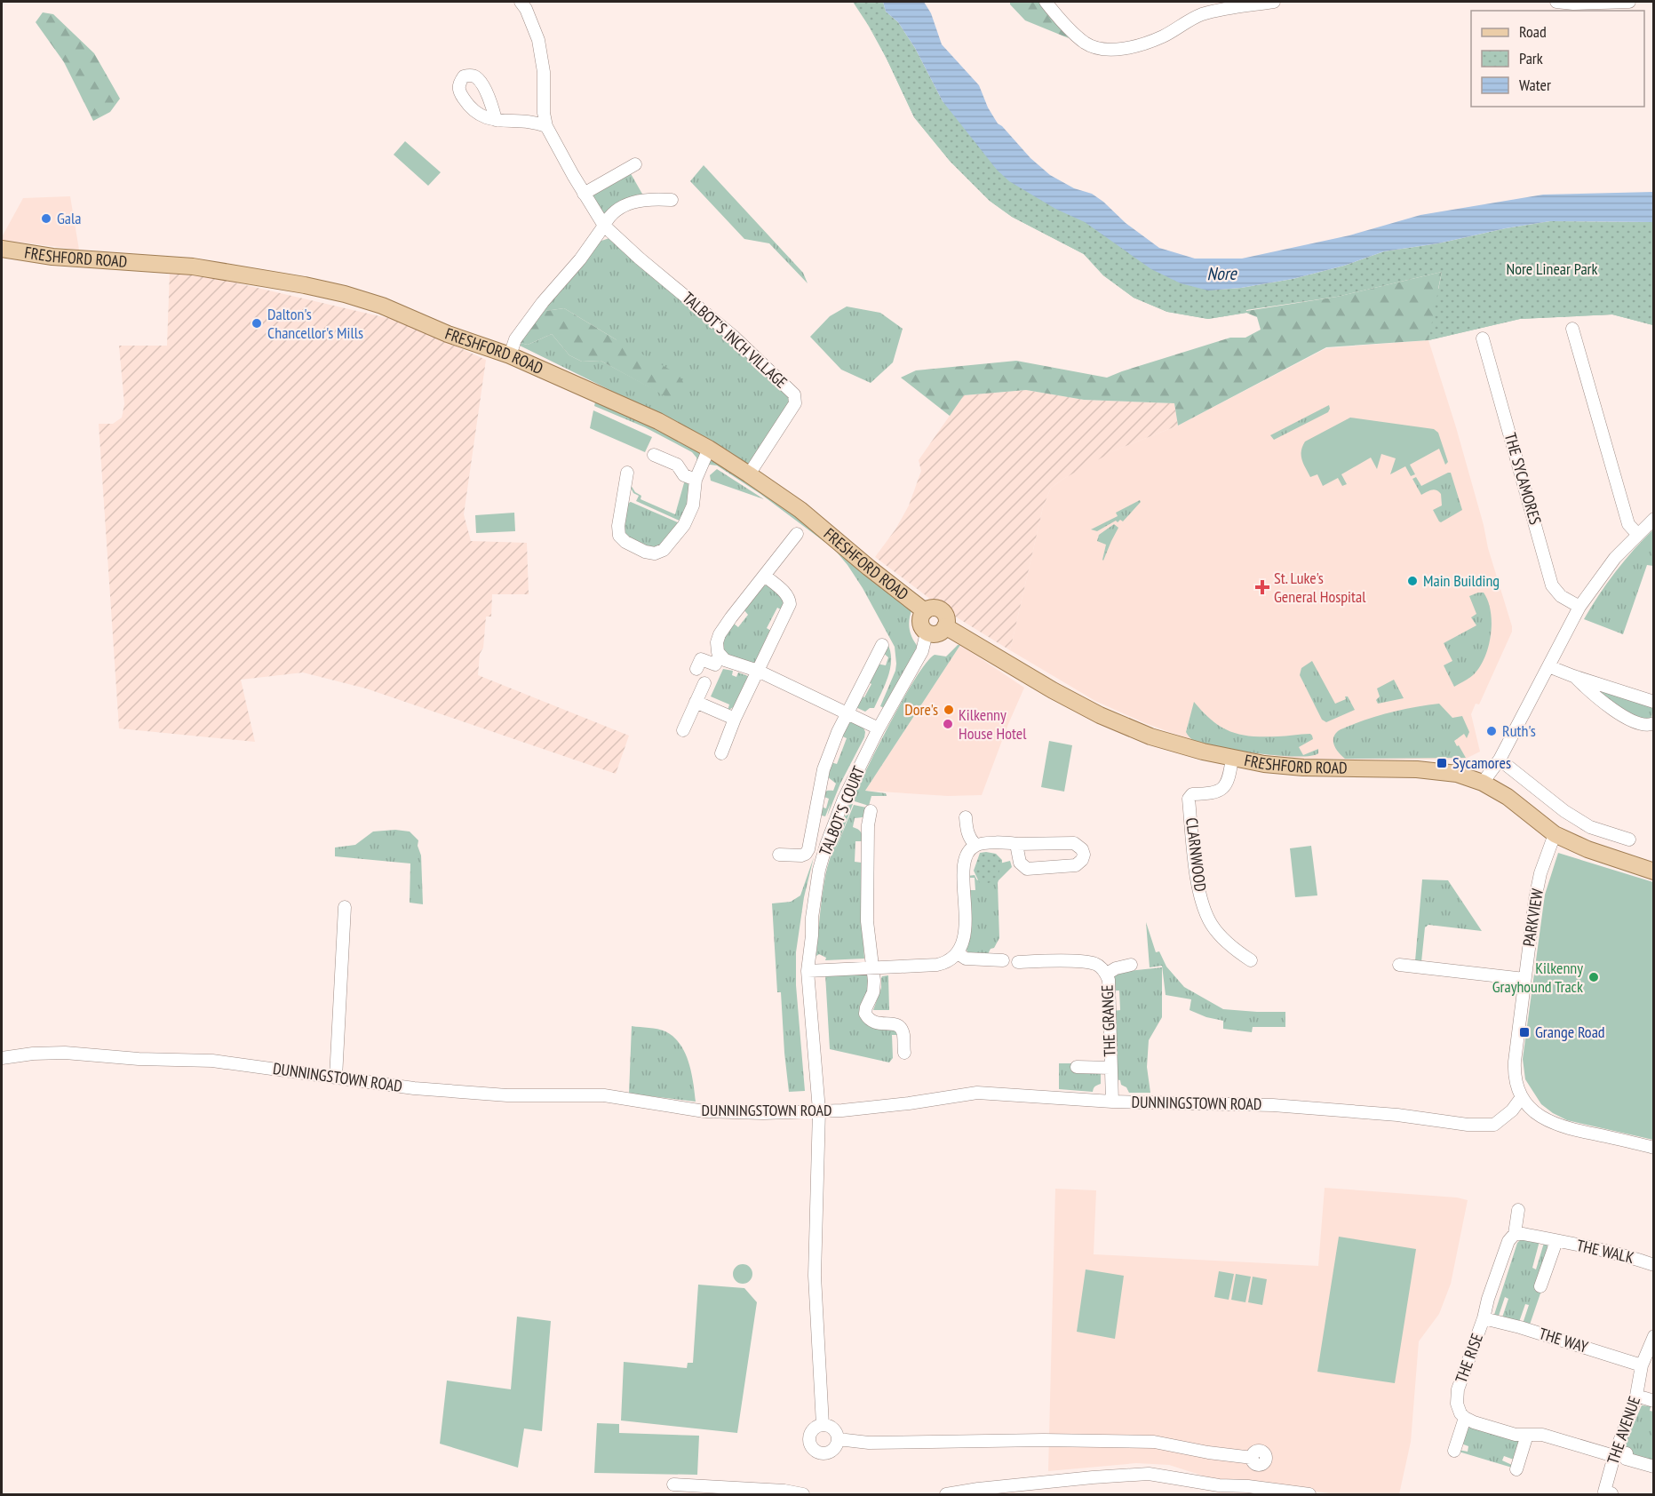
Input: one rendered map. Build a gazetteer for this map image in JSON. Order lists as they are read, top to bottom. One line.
{"streets":{"main road":["FRESHFORD ROAD"],"street":["TALBOT'S INCH VILLAGE","THE SYCAMORES","TALBOT'S COURT","CLARNWOOD","PARKVIEW","THE GRANGE","DUNNINGSTOWN ROAD","THE WALK","THE WAY","THE RISE","THE AVENUE"]},"crossings":[["FRESHFORD ROAD","TALBOT'S INCH VILLAGE"],["FRESHFORD ROAD","TALBOT'S COURT"],["FRESHFORD ROAD","CLARNWOOD"],["FRESHFORD ROAD","PARKVIEW"],["TALBOT'S COURT","DUNNINGSTOWN ROAD"],["PARKVIEW","DUNNINGSTOWN ROAD"],["THE GRANGE","DUNNINGSTOWN ROAD"],["THE WALK","THE RISE"],["THE WAY","THE RISE"],["THE WAY","THE AVENUE"]],"water":["Nore"],"parks":["Nore Linear Park"],"places":{"other":["Gala","Dalton's Chancellor's Mills","Main Building","Dore's","Kilkenny House Hotel","Ruth's","Kilkenny Grayhound Track"],"health":["St. Luke's General Hospital"],"transit":["Sycamores","Grange Road"]},"legend":["Road","Park","Water"]}
